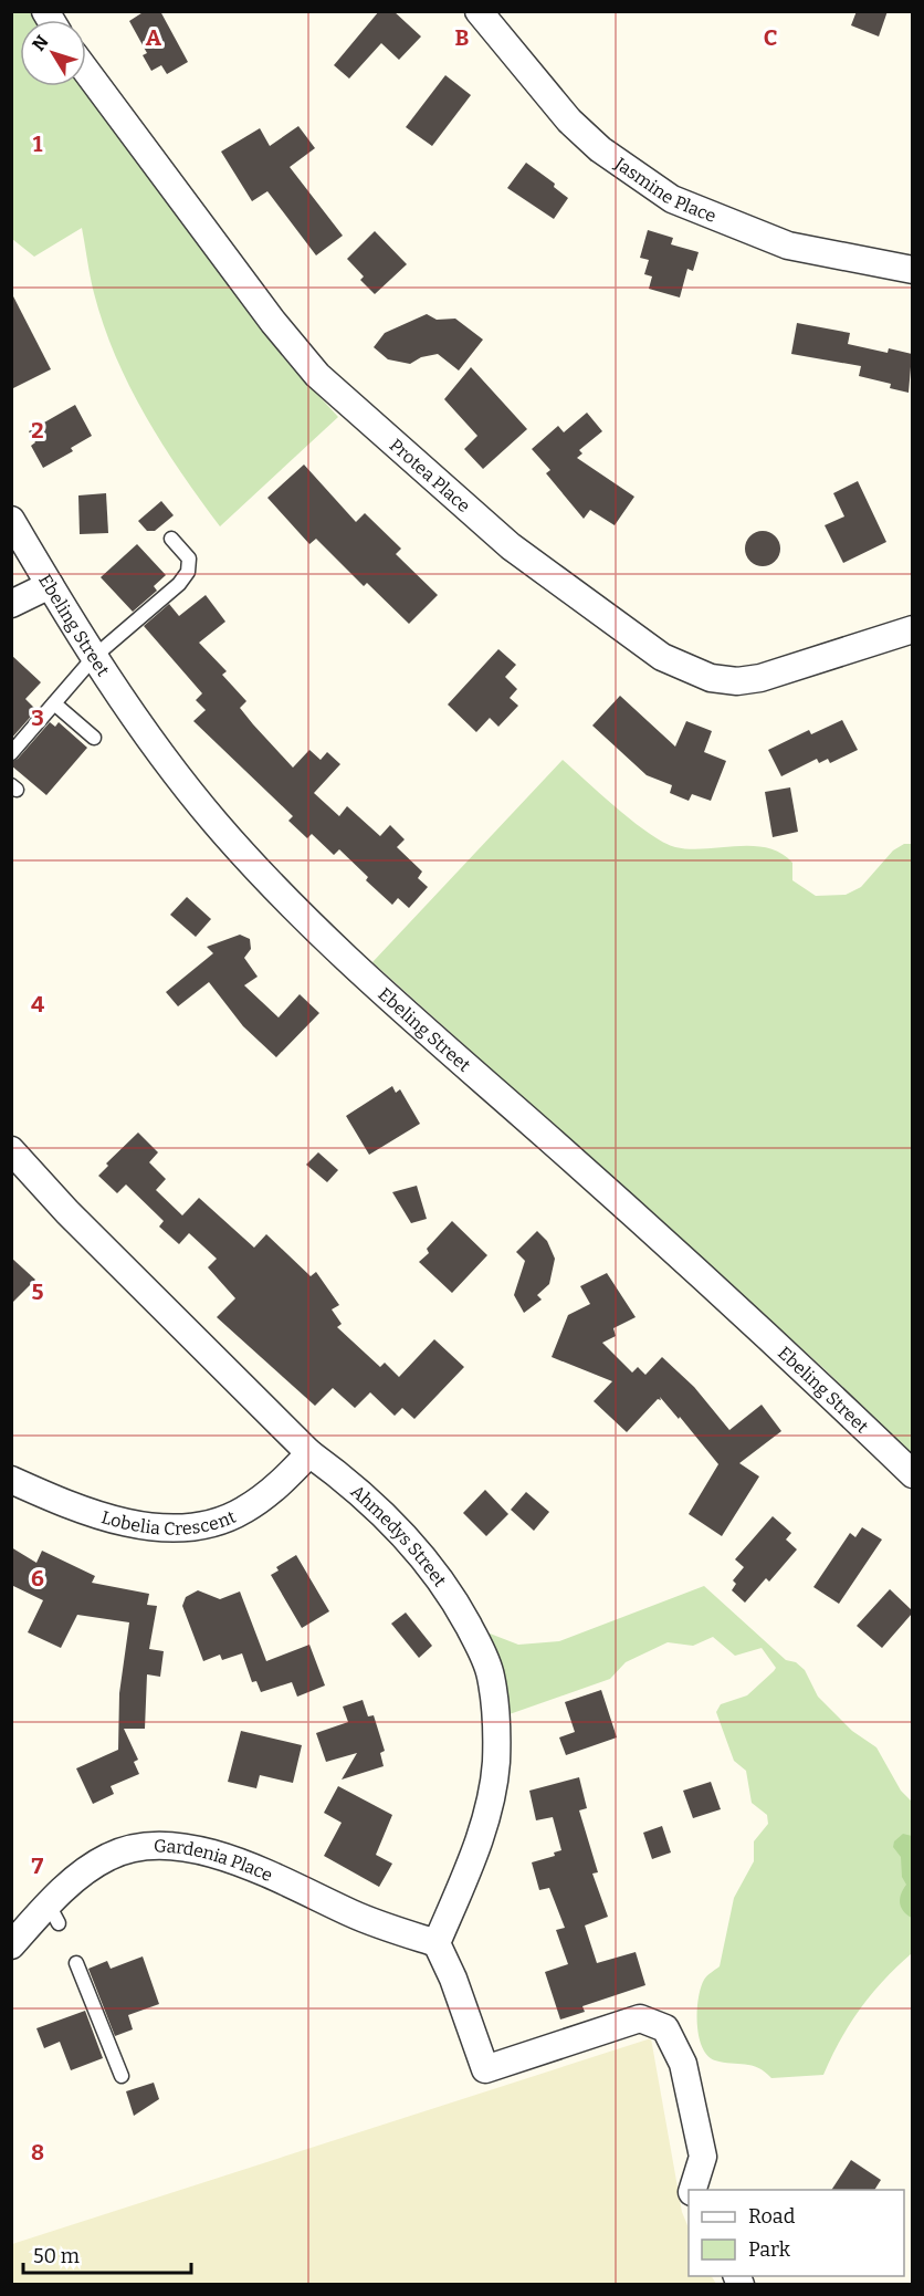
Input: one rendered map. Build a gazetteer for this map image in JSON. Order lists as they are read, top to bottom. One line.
{"streets":{"street":["Jasmine Place","Protea Place","Ebeling Street","Lobelia Crescent","Ahmedys Street","Gardenia Place"]},"crossings":[["Lobelia Crescent","Ahmedys Street"],["Ahmedys Street","Gardenia Place"]],"legend":["Road","Park"],"scale_bar":"50 m","north":"top left","grid":{"columns":["A","B","C"],"rows":["1","2","3","4","5","6","7","8"]}}
